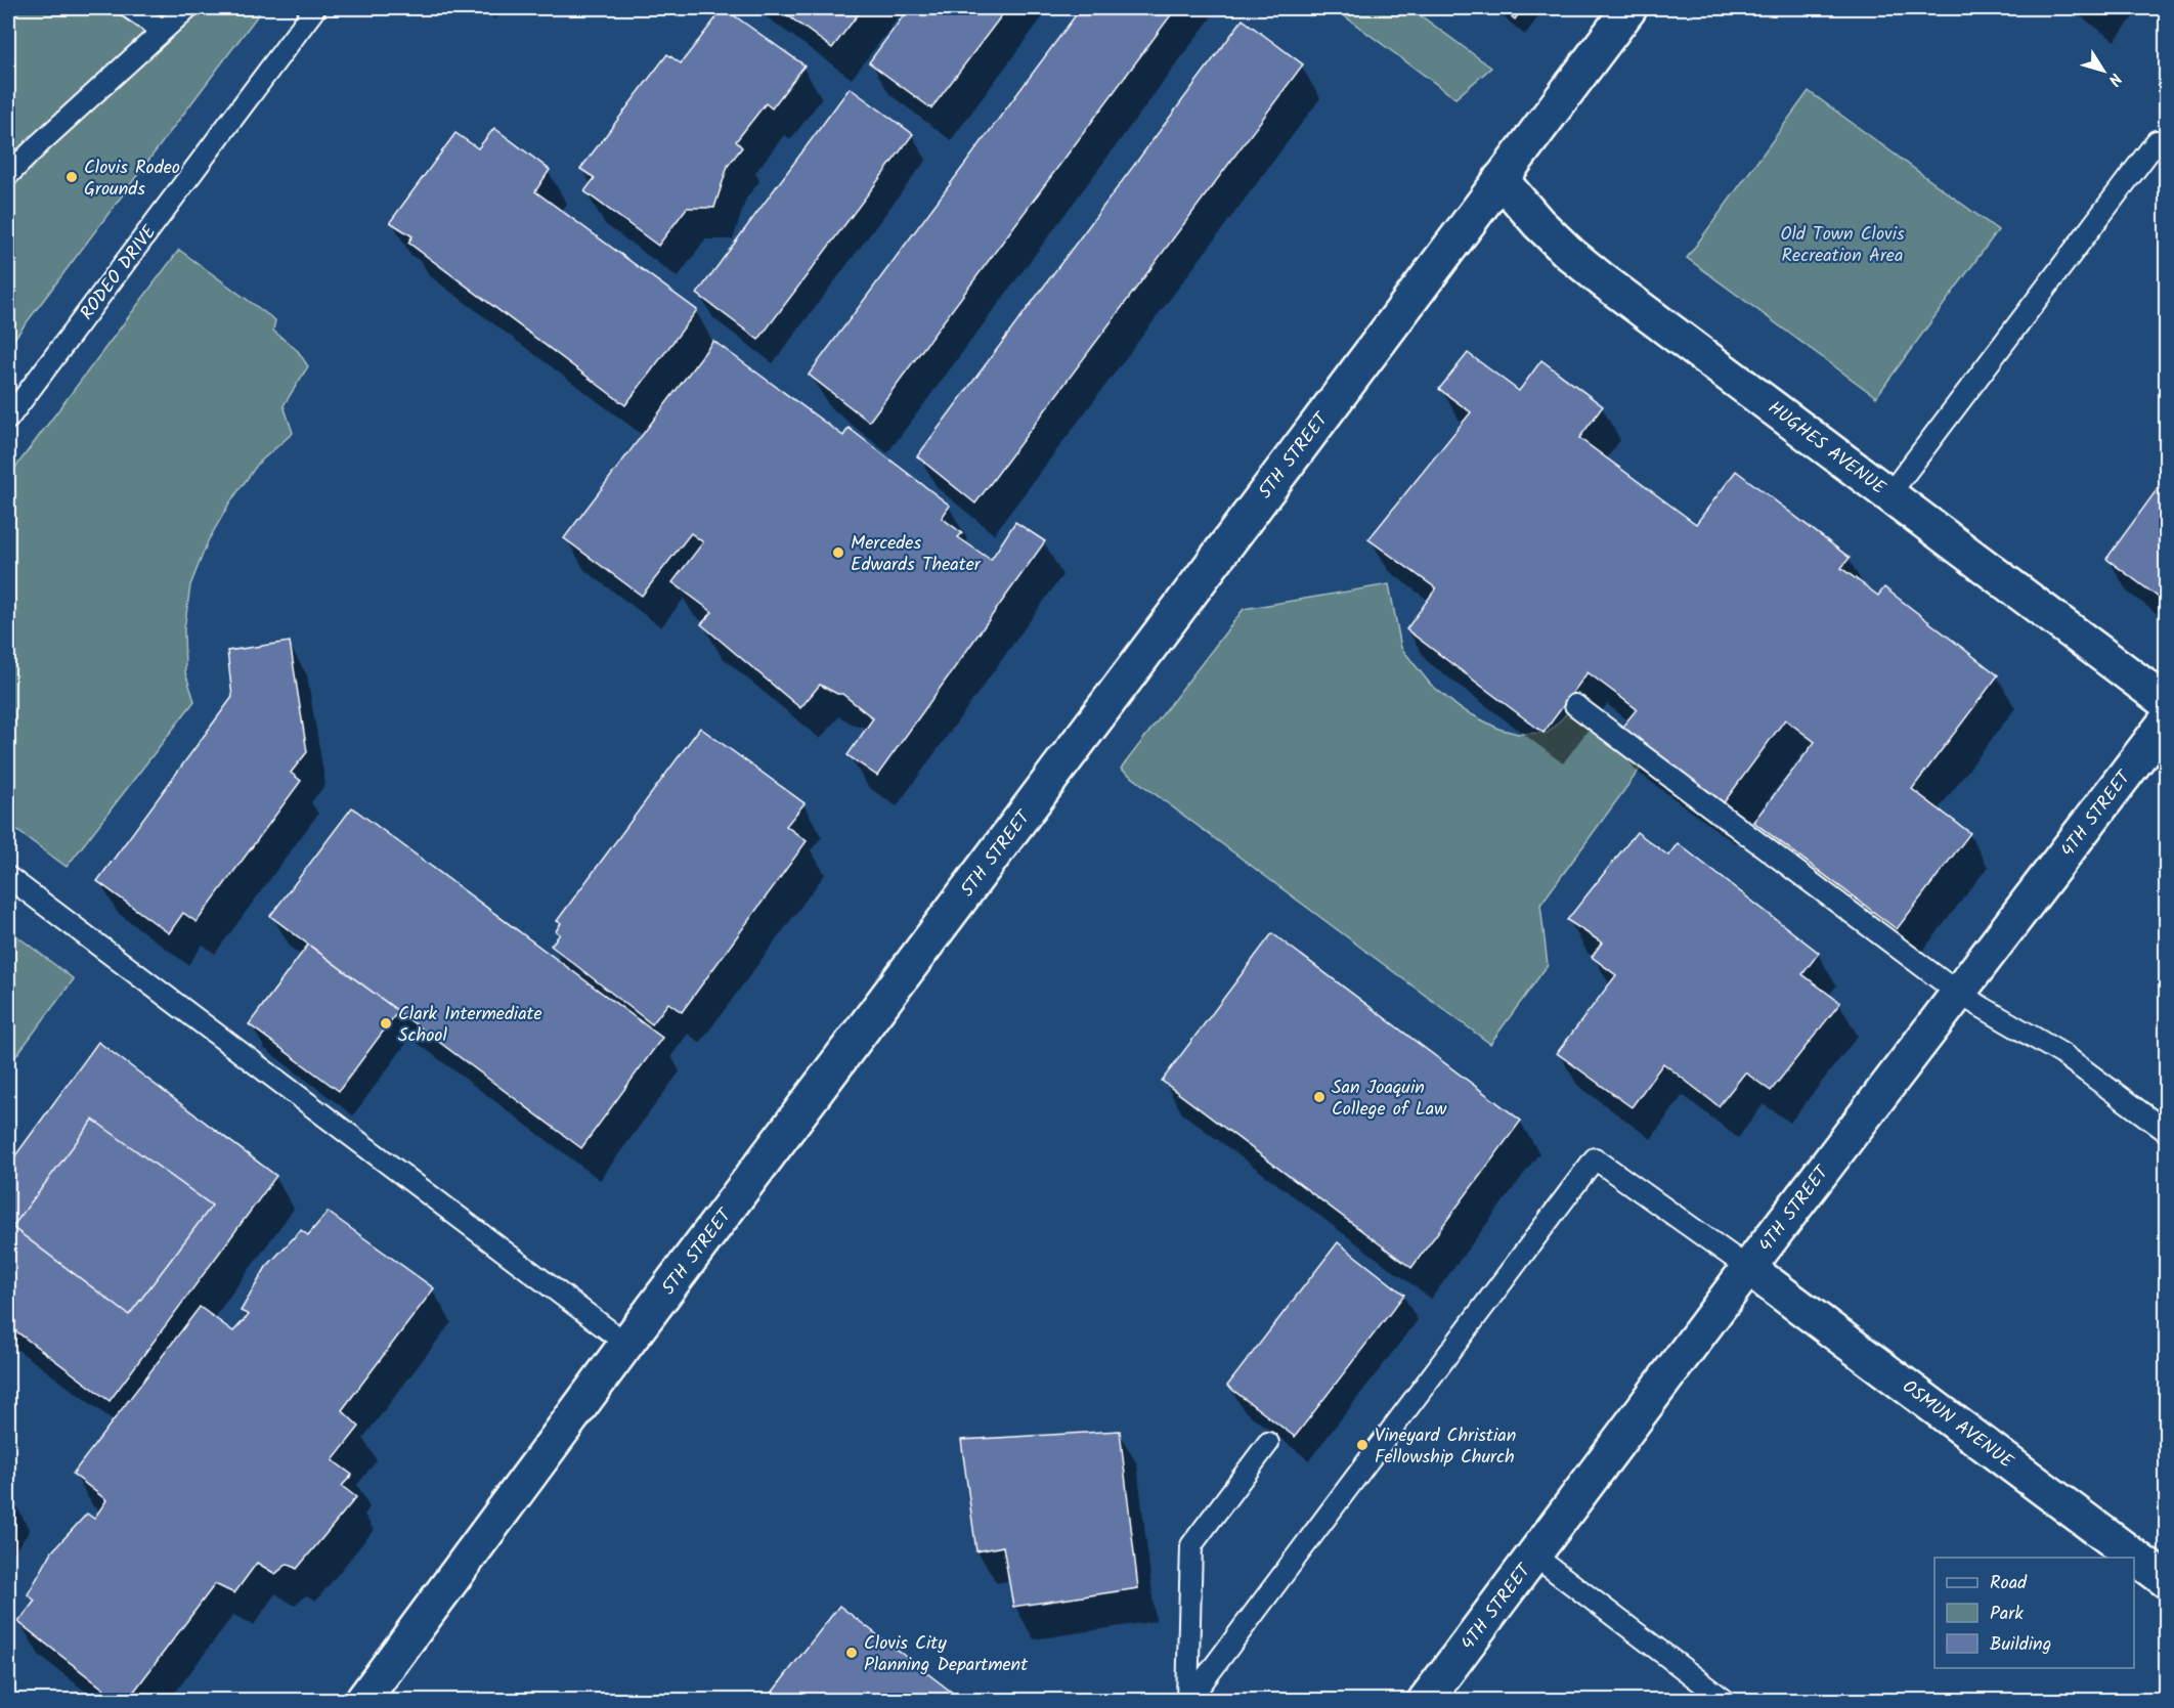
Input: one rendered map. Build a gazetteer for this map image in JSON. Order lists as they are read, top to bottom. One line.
{"streets":{"street":["HUGHES AVENUE","5TH STREET","4TH STREET","OSMUN AVENUE"],"lane":["RODEO DRIVE"]},"crossings":[["HUGHES AVENUE","5TH STREET"],["4TH STREET","OSMUN AVENUE"]],"parks":["Old Town Clovis Recreation Area"],"places":["Clovis Rodeo Grounds","Mercedes Edwards Theater","Clark Intermediate School","San Joaquin College of Law","Vineyard Christian Fellowship Church","Clovis City Planning Department"],"legend":["Road","Park","Building"],"north":"bottom right"}
